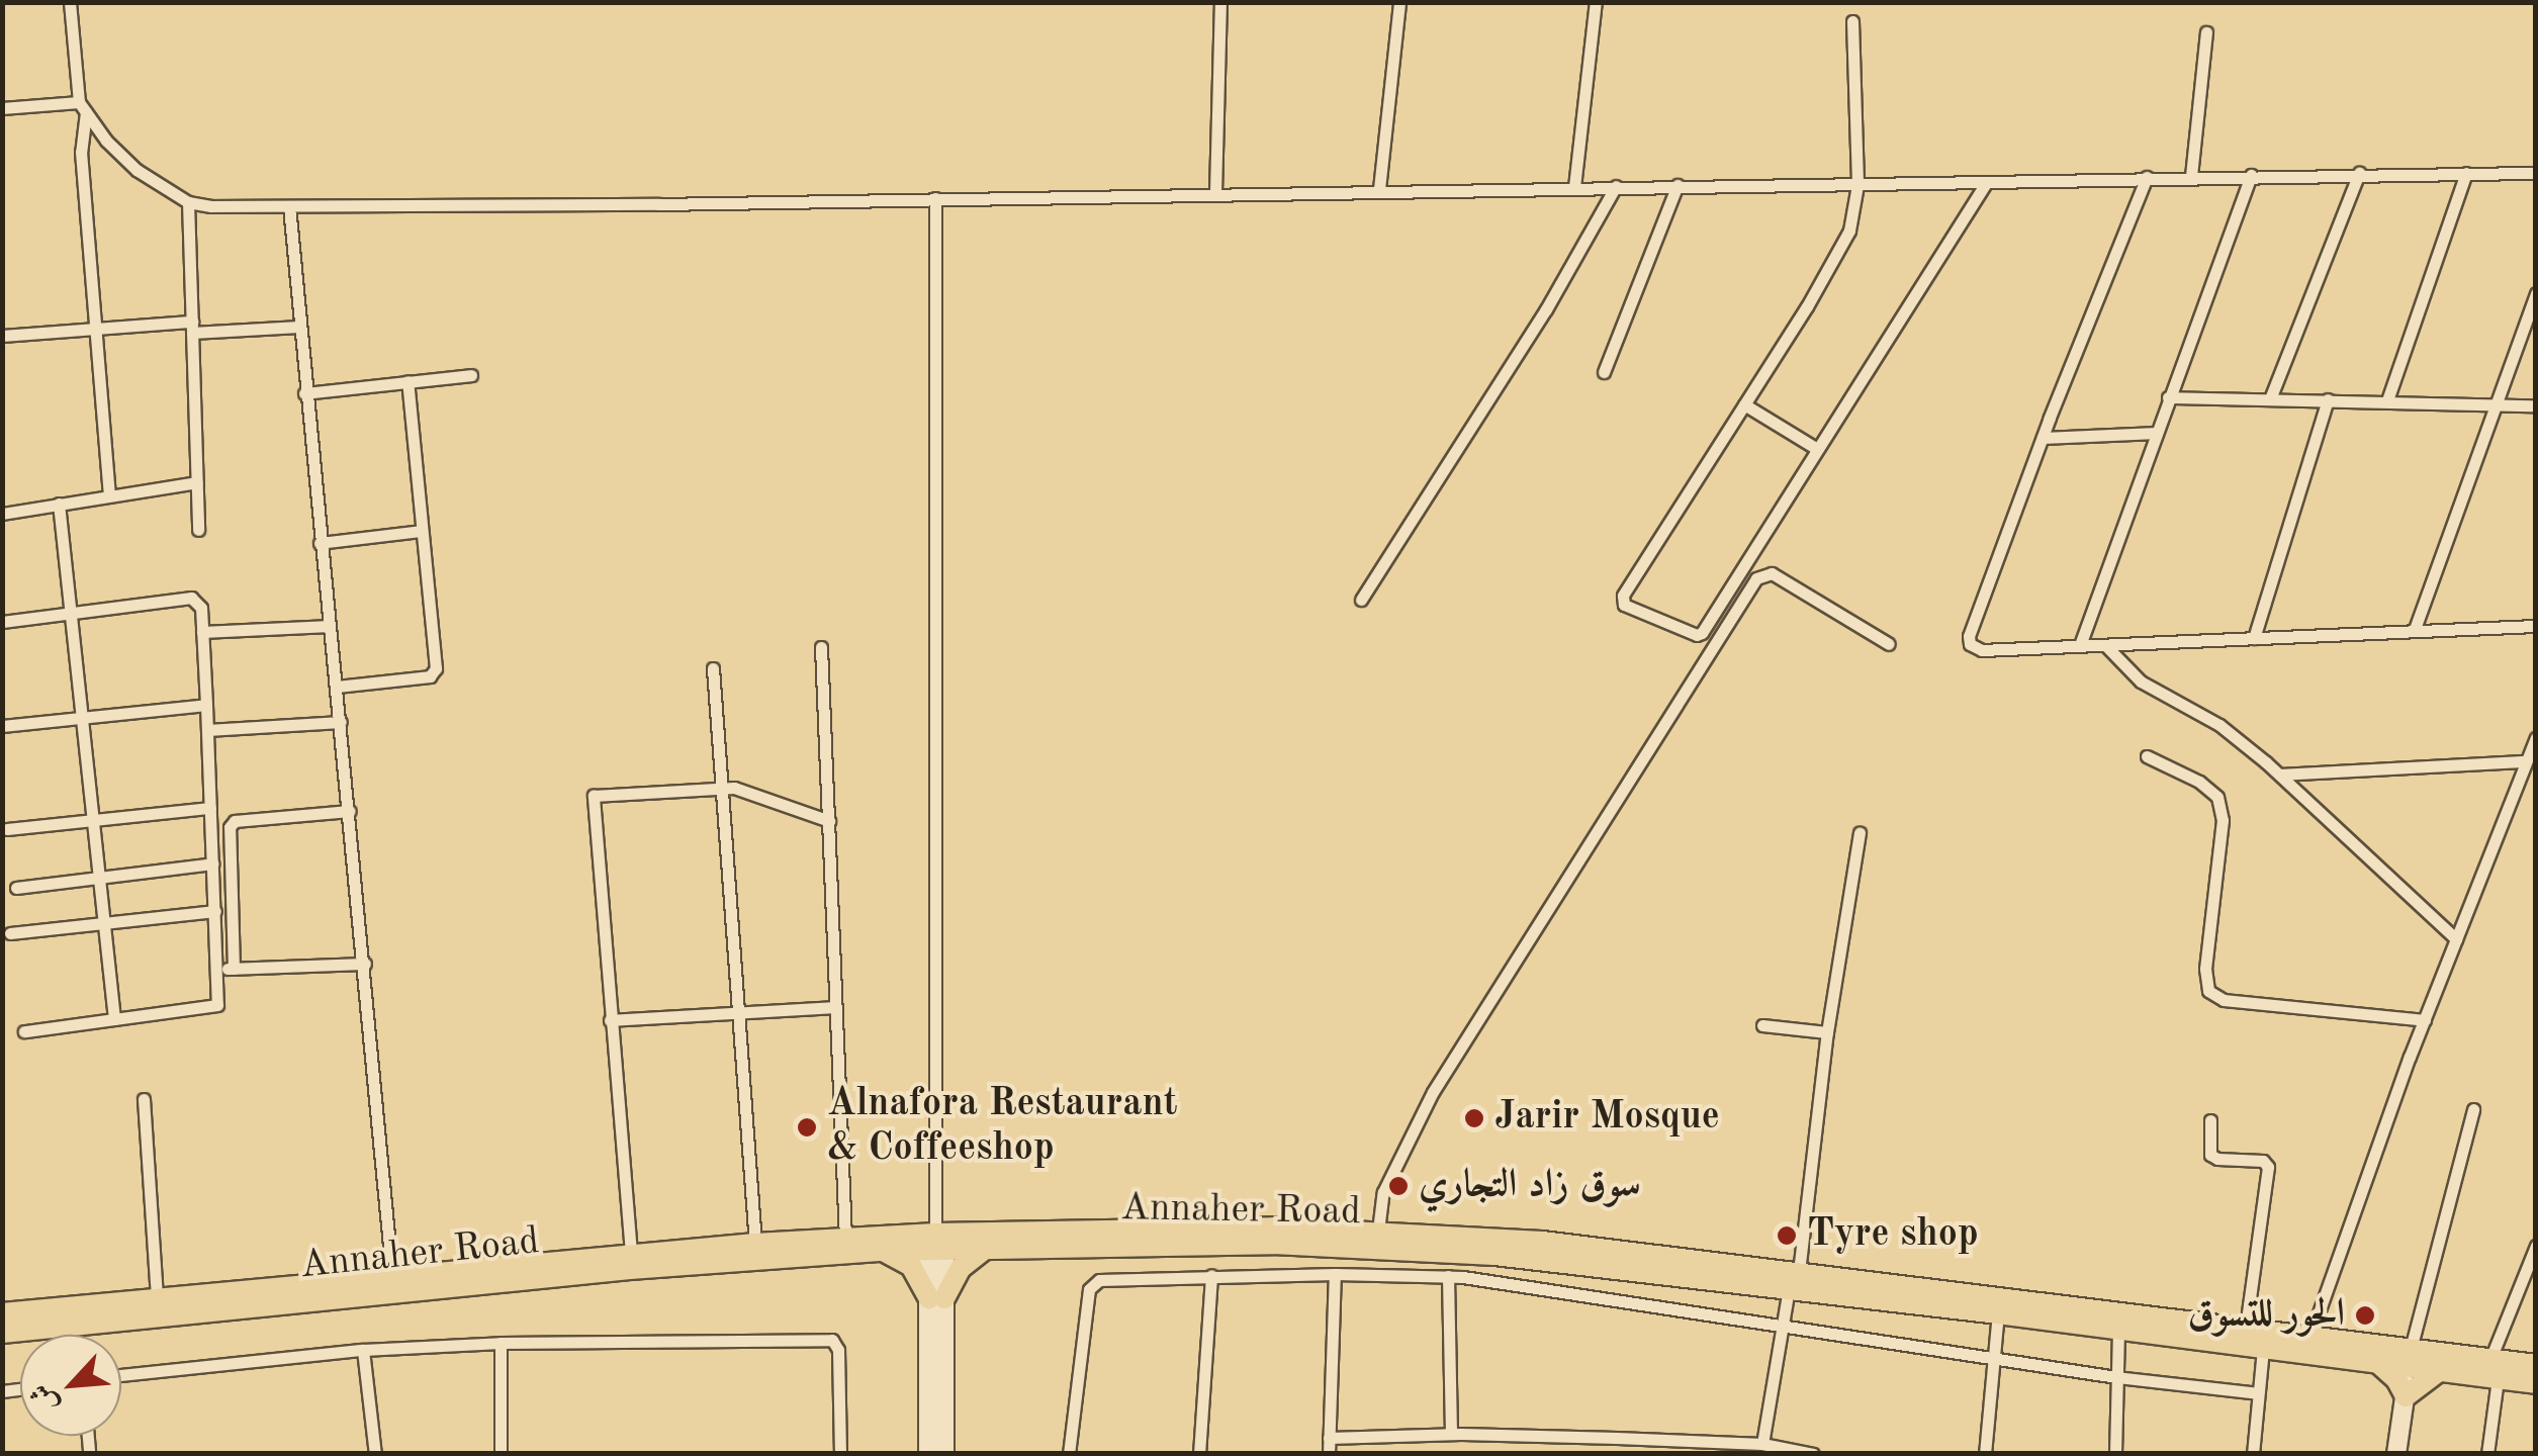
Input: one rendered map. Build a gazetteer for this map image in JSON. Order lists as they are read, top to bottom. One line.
{"streets":{"main road":["Annaher Road"]},"places":["Jarir Mosque","Alnafora Restaurant & Coffeeshop","سوق زاد التجاري","Tyre shop","الحور للتسوق"],"north":"bottom left"}
